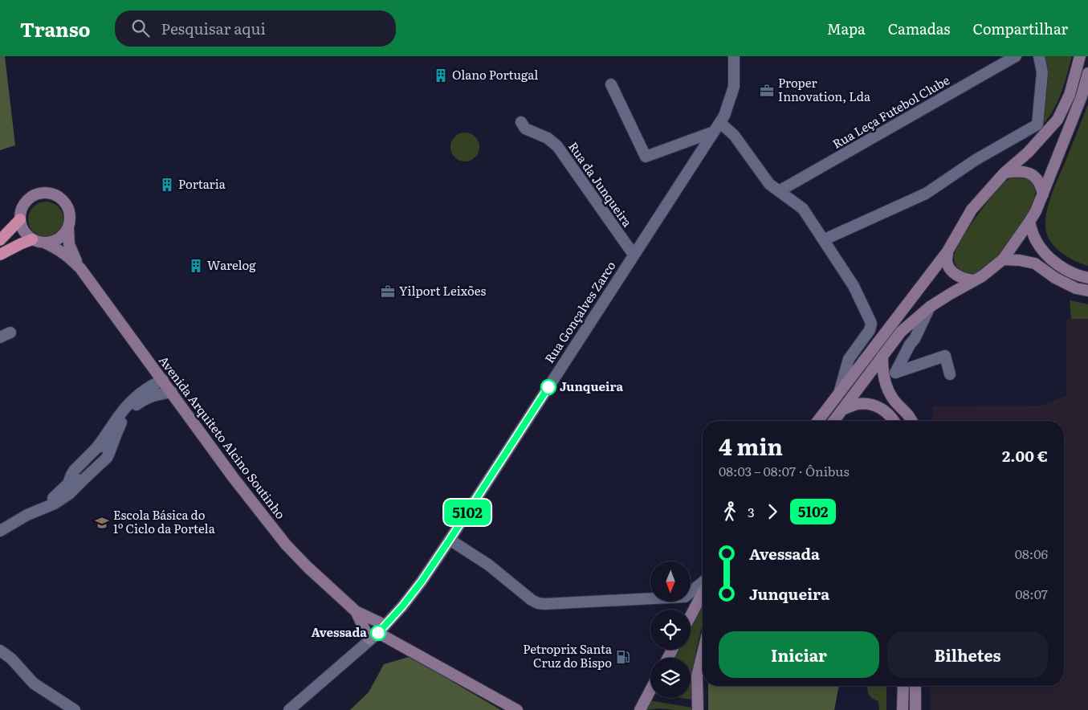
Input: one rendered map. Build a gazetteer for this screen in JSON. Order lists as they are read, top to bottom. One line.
{"streets":{"main road":["Avenida Arquiteto Alcino Soutinho"],"street":["Rua Leça Futebol Clube","Rua da Junqueira","Rua Gonçalves Zarco"]},"crossings":[["Rua da Junqueira","Rua Gonçalves Zarco"],["Rua Gonçalves Zarco","Avenida Arquiteto Alcino Soutinho"]],"places":{"building":["Olano Portugal","Portaria","Warelog"],"office":["Proper Innovation, Lda","Yilport Leixões"],"other":["Junqueira","Avessada"],"school or university":["Escola Básica do 1º Ciclo da Portela"],"fuel station":["Petroprix Santa Cruz do Bispo"]},"lines":["bus line 5102"],"north":"bottom","page":{"header":"Transo","search":"Pesquisar aqui","nav":["Mapa","Camadas","Compartilhar"],"on_map":"5102","heading":["4 min","08:03 – 08:07 · Ônibus","2.00 €"],"legs":["3","5102"],"list":[{"name":"Avessada","value":"08:06"},{"name":"Junqueira","value":"08:07"}],"buttons":["Iniciar","Bilhetes"]}}
